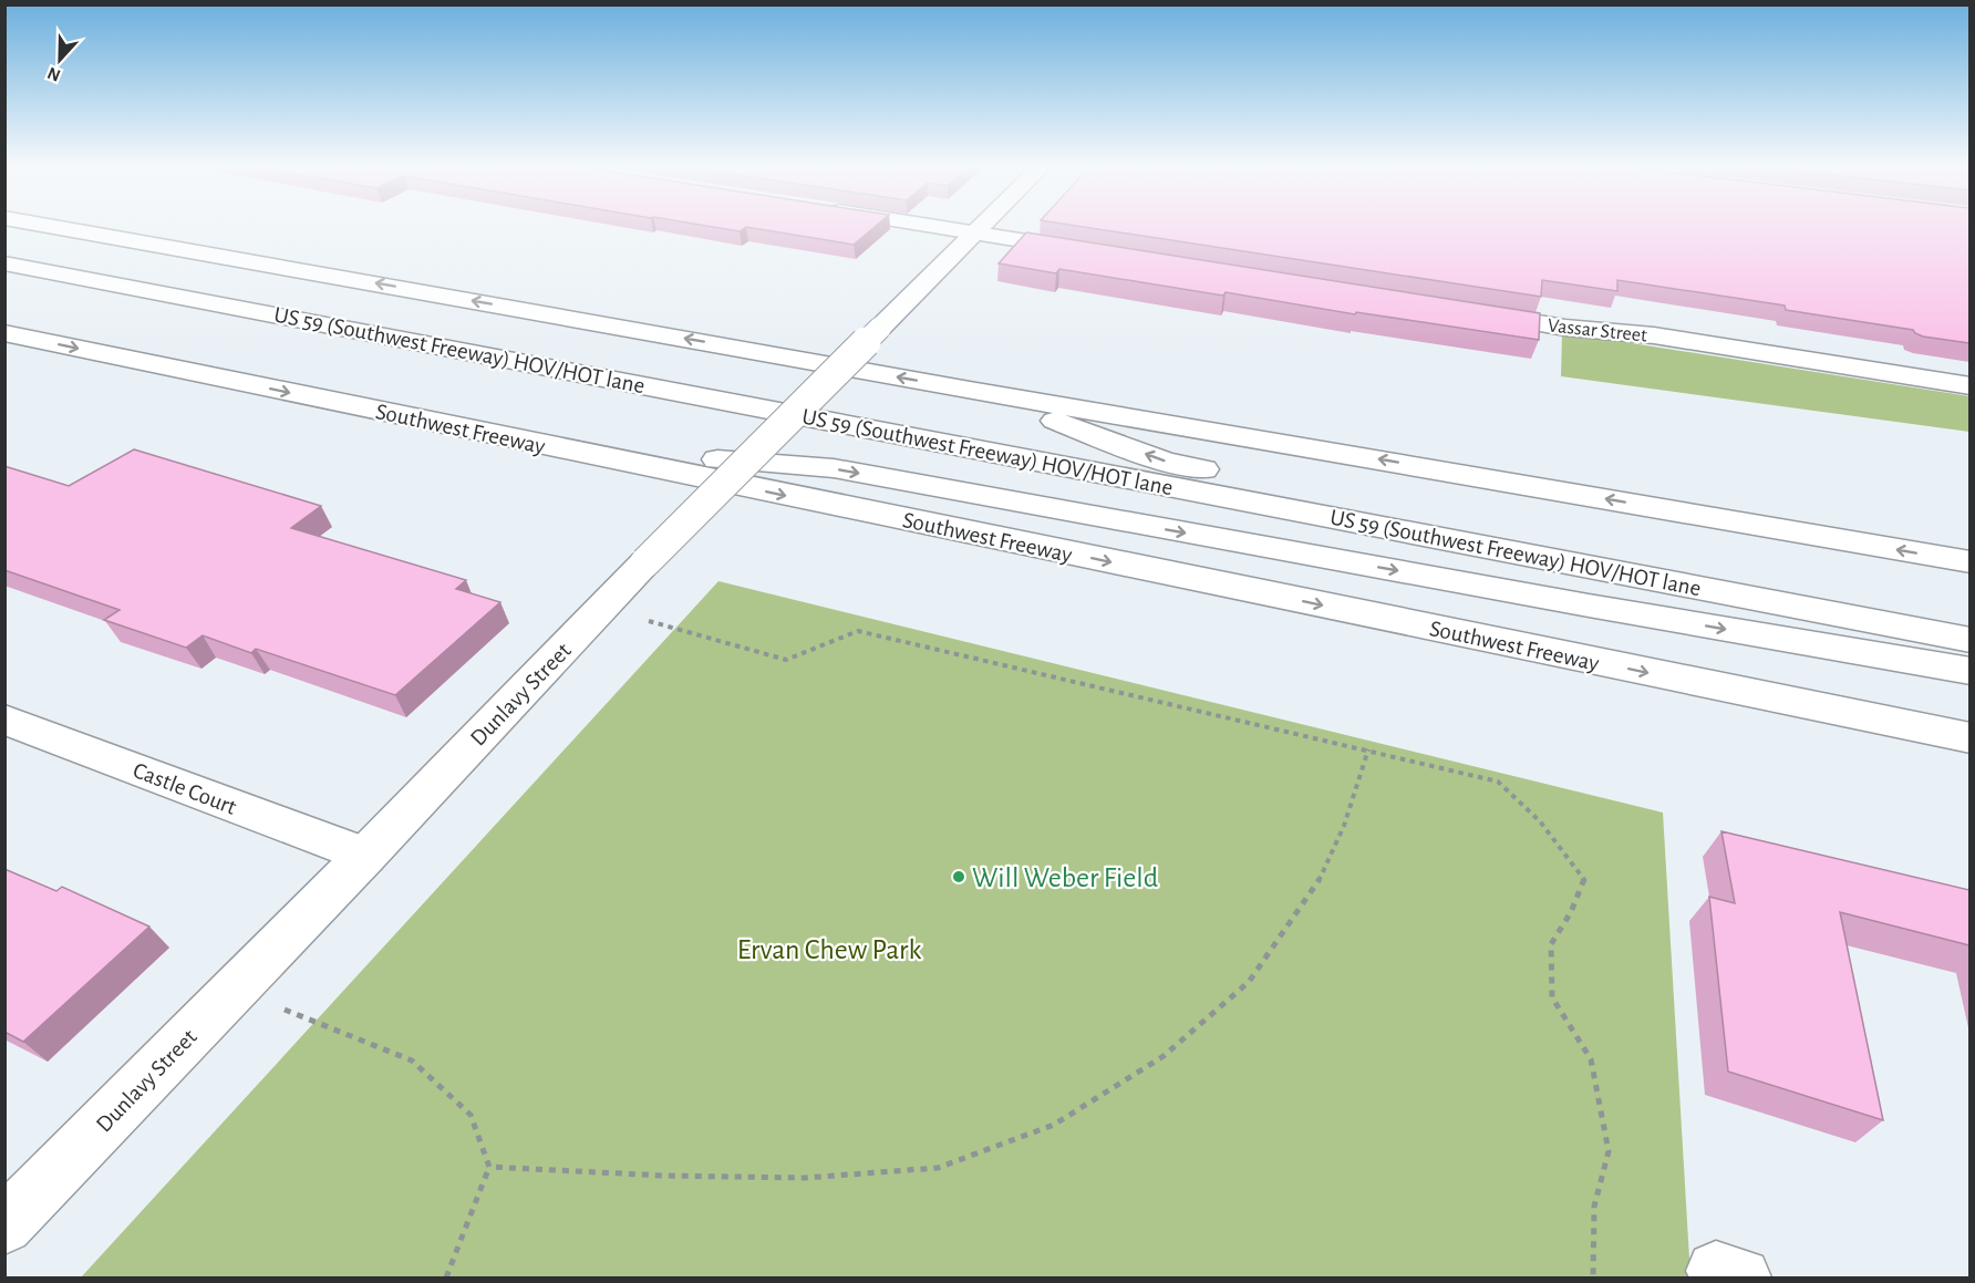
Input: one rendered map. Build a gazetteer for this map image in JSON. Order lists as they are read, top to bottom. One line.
{"streets":{"main road":["Vassar Street","US 59 (Southwest Freeway) HOV/HOT lane","Southwest Freeway","Dunlavy Street","Castle Court"]},"crossings":[["Dunlavy Street","Castle Court"]],"parks":["Ervan Chew Park"],"places":["Will Weber Field"],"north":"bottom"}
